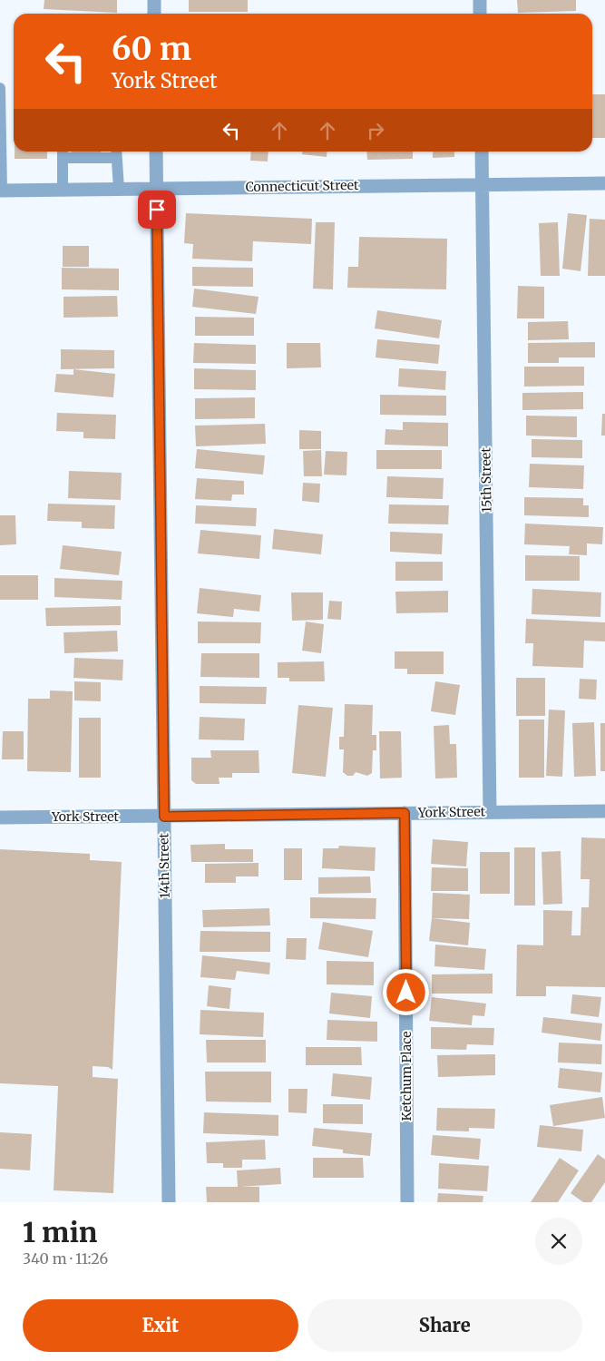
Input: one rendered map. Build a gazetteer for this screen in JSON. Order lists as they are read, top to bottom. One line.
{"streets":{"street":["Connecticut Street","15th Street","York Street","14th Street","Ketchum Place"]},"crossings":[["Connecticut Street","15th Street"],["Connecticut Street","14th Street"],["15th Street","York Street"],["York Street","14th Street"],["York Street","Ketchum Place"]],"page":{"turn":["60 m","York Street"],"heading":["1 min","340 m · 11:26"],"buttons":["Exit","Share"]}}
